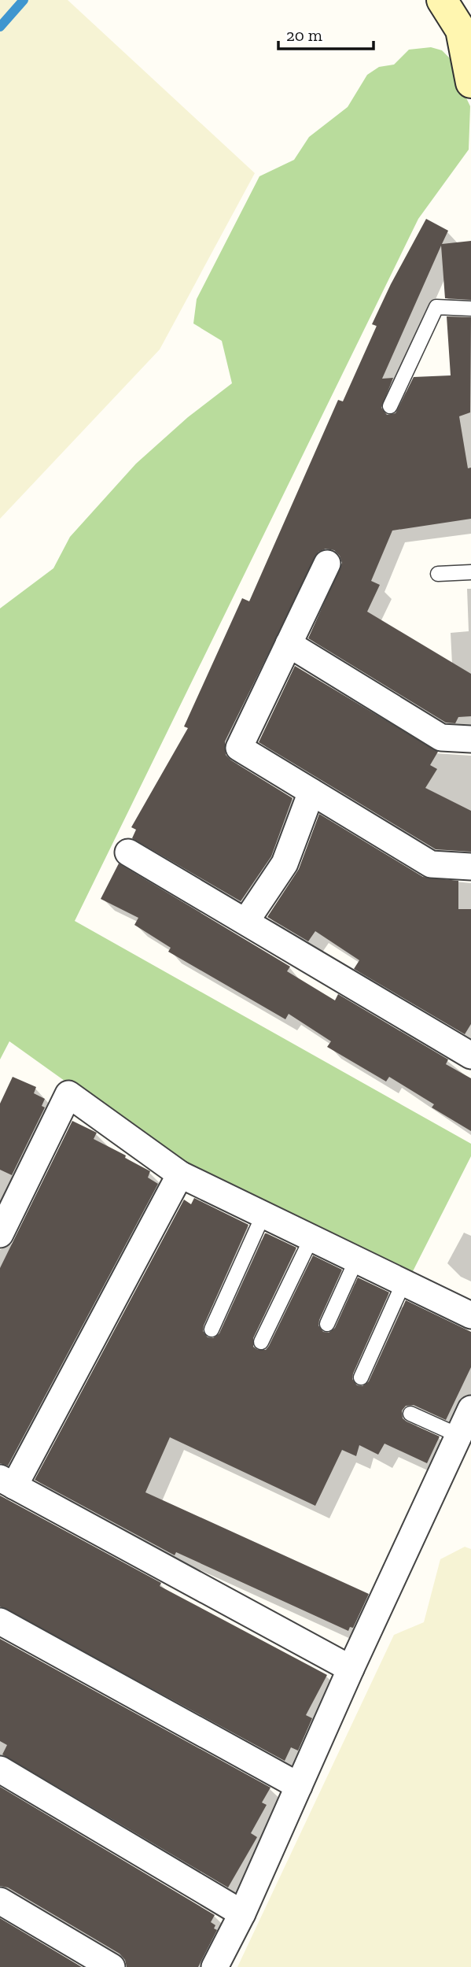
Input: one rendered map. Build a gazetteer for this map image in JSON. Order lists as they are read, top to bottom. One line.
{"scale_bar":"20 m"}
